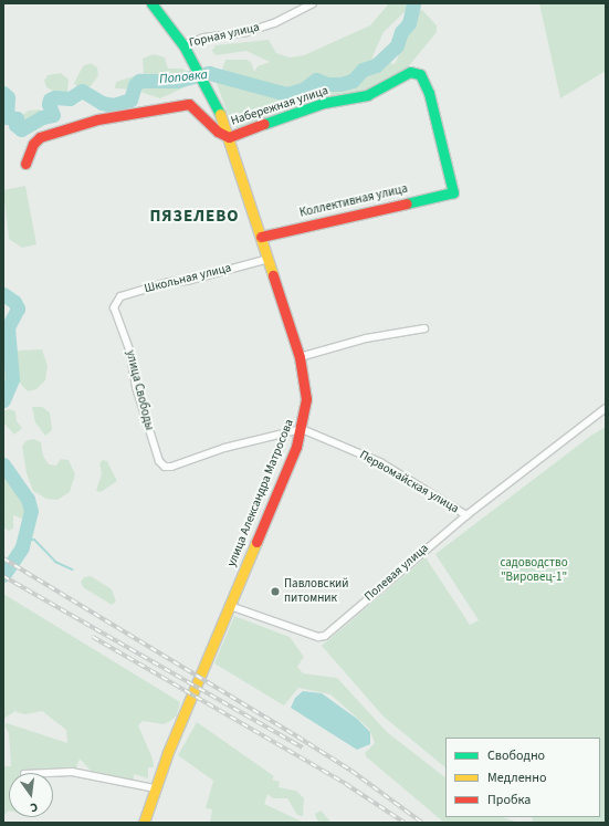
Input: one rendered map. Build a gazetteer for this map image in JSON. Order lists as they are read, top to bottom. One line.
{"streets":{"main road":["Набережная улица","Коллективная улица","улица Александра Матросова"],"street":["Горная улица","Школьная улица","улица Свободы","Первомайская улица","Полевая улица"]},"crossings":[["Горная улица","улица Александра Матросова"],["Набережная улица","Коллективная улица"],["Набережная улица","улица Александра Матросова"],["Коллективная улица","улица Александра Матросова"],["Школьная улица","улица Свободы"],["Школьная улица","улица Александра Матросова"],["улица Свободы","Первомайская улица"],["улица Свободы","улица Александра Матросова"],["Первомайская улица","улица Александра Матросова"],["Первомайская улица","Полевая улица"],["улица Александра Матросова","Полевая улица"]],"districts":["ПЯЗЕЛЕВО"],"water":["Поповка"],"parks":["садоводство \"Вировец-1\""],"places":["Павловский питомник"],"legend":["Свободно","Медленно","Пробка"],"north":"bottom"}
